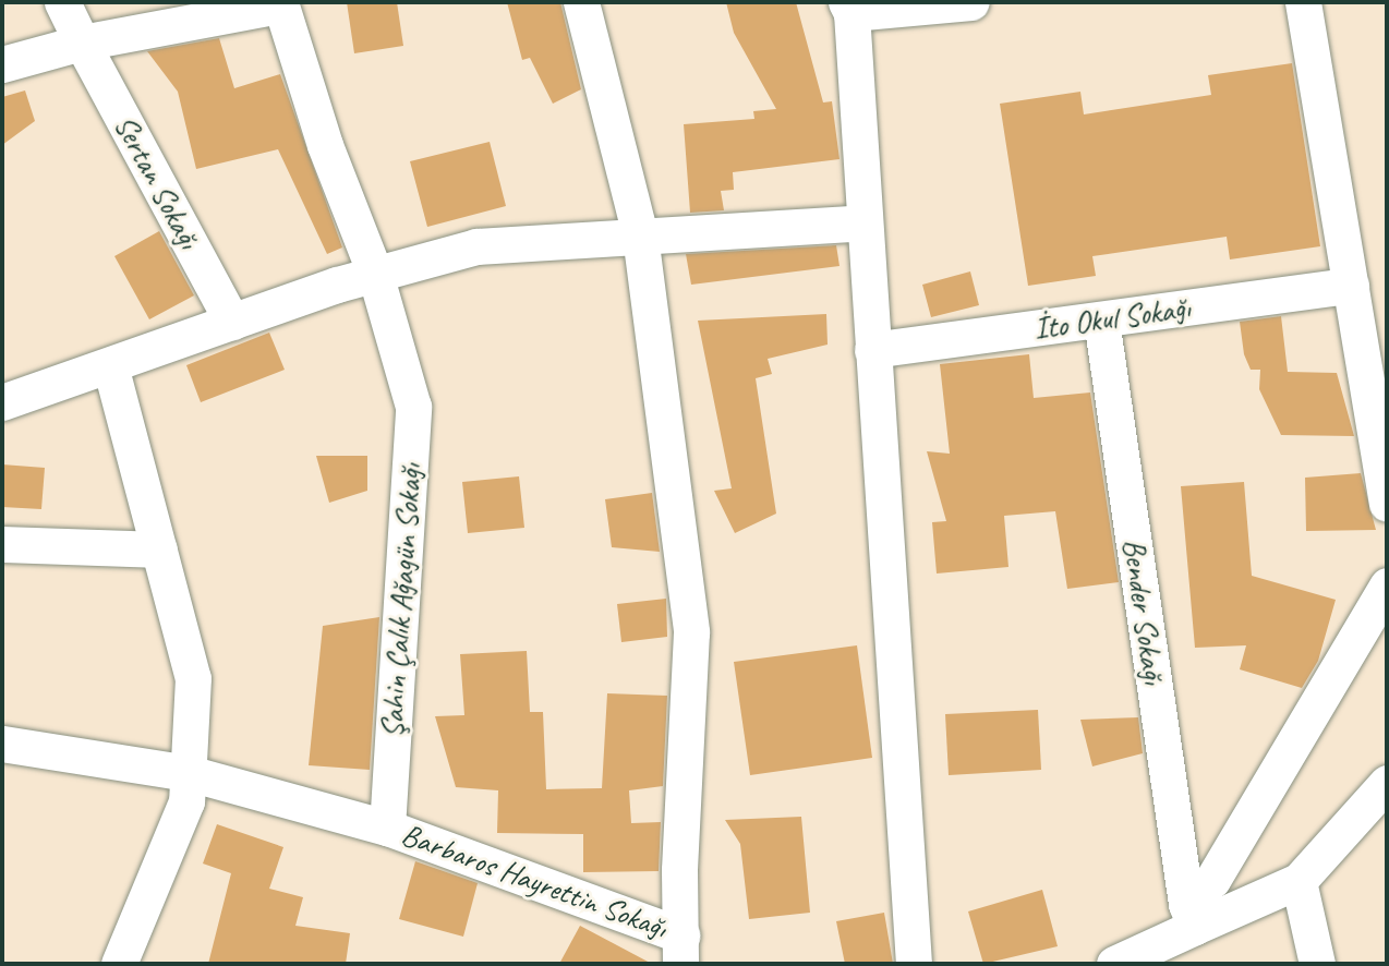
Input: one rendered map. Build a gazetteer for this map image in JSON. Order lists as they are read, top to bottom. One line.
{"streets":{"street":["Sertan Sokağı","İto Okul Sokağı","Şahin Çalık Ağagün Sokağı","Bender Sokağı","Barbaros Hayrettin Sokağı"]},"crossings":[["İto Okul Sokağı","Bender Sokağı"],["Şahin Çalık Ağagün Sokağı","Barbaros Hayrettin Sokağı"]]}
